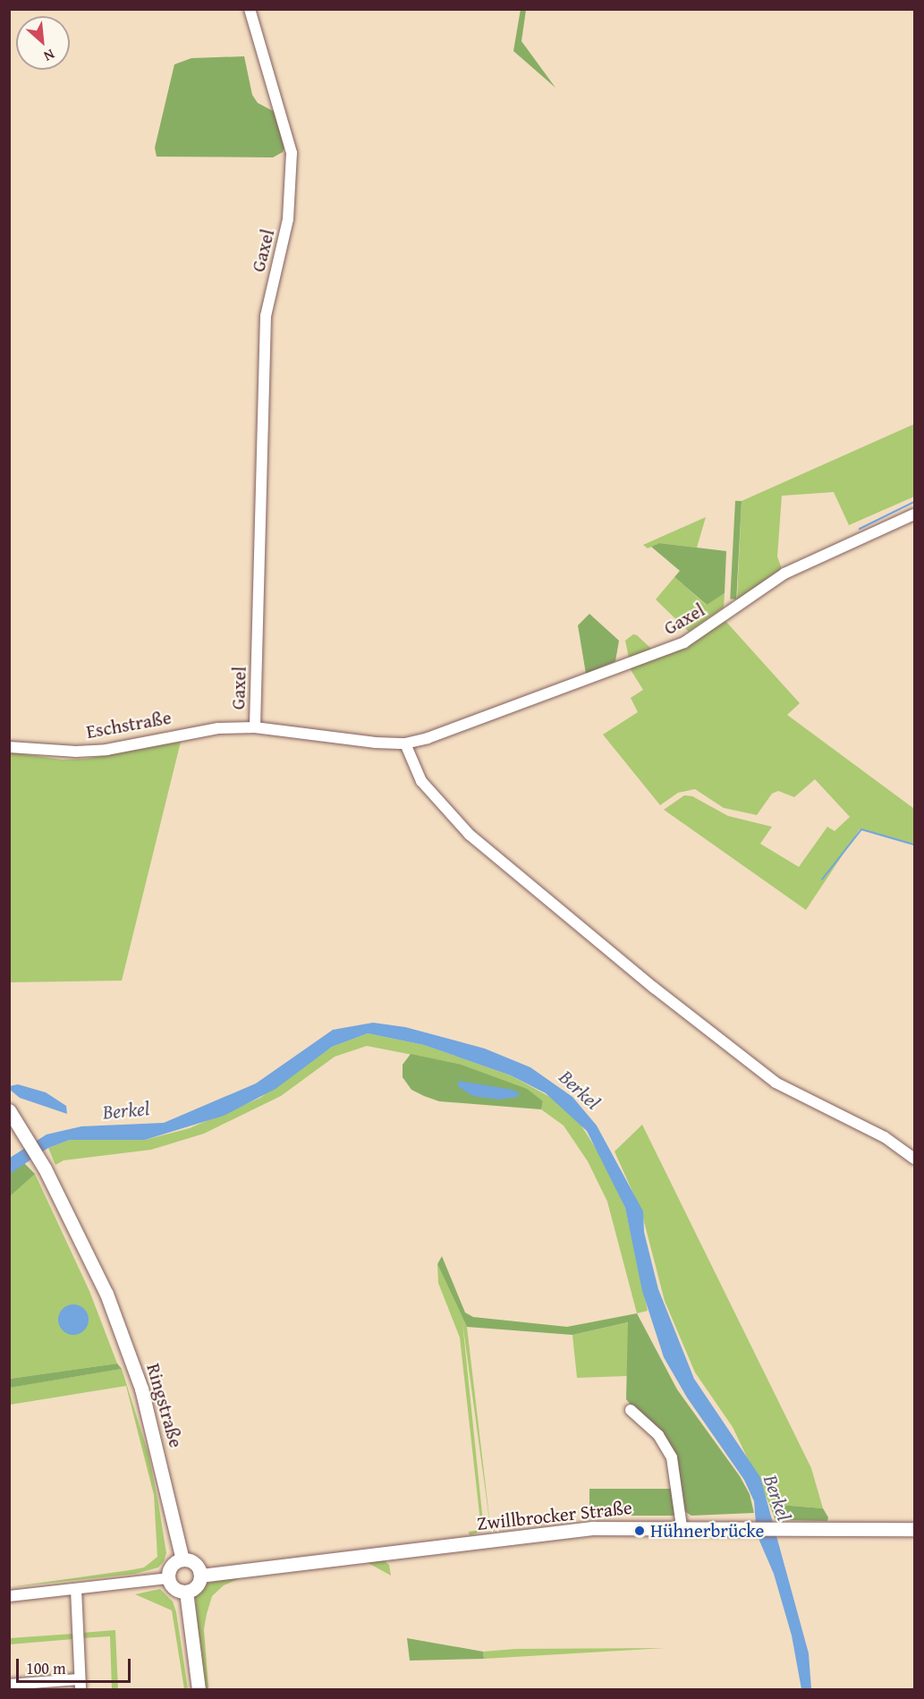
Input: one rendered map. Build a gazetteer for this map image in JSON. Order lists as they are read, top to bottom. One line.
{"streets":{"main road":["Ringstraße","Zwillbrocker Straße"],"street":["Gaxel","Eschstraße"]},"crossings":[["Gaxel","Eschstraße"],["Ringstraße","Zwillbrocker Straße"]],"water":["Berkel"],"places":["Hühnerbrücke"],"scale_bar":"100 m","north":"bottom right"}
